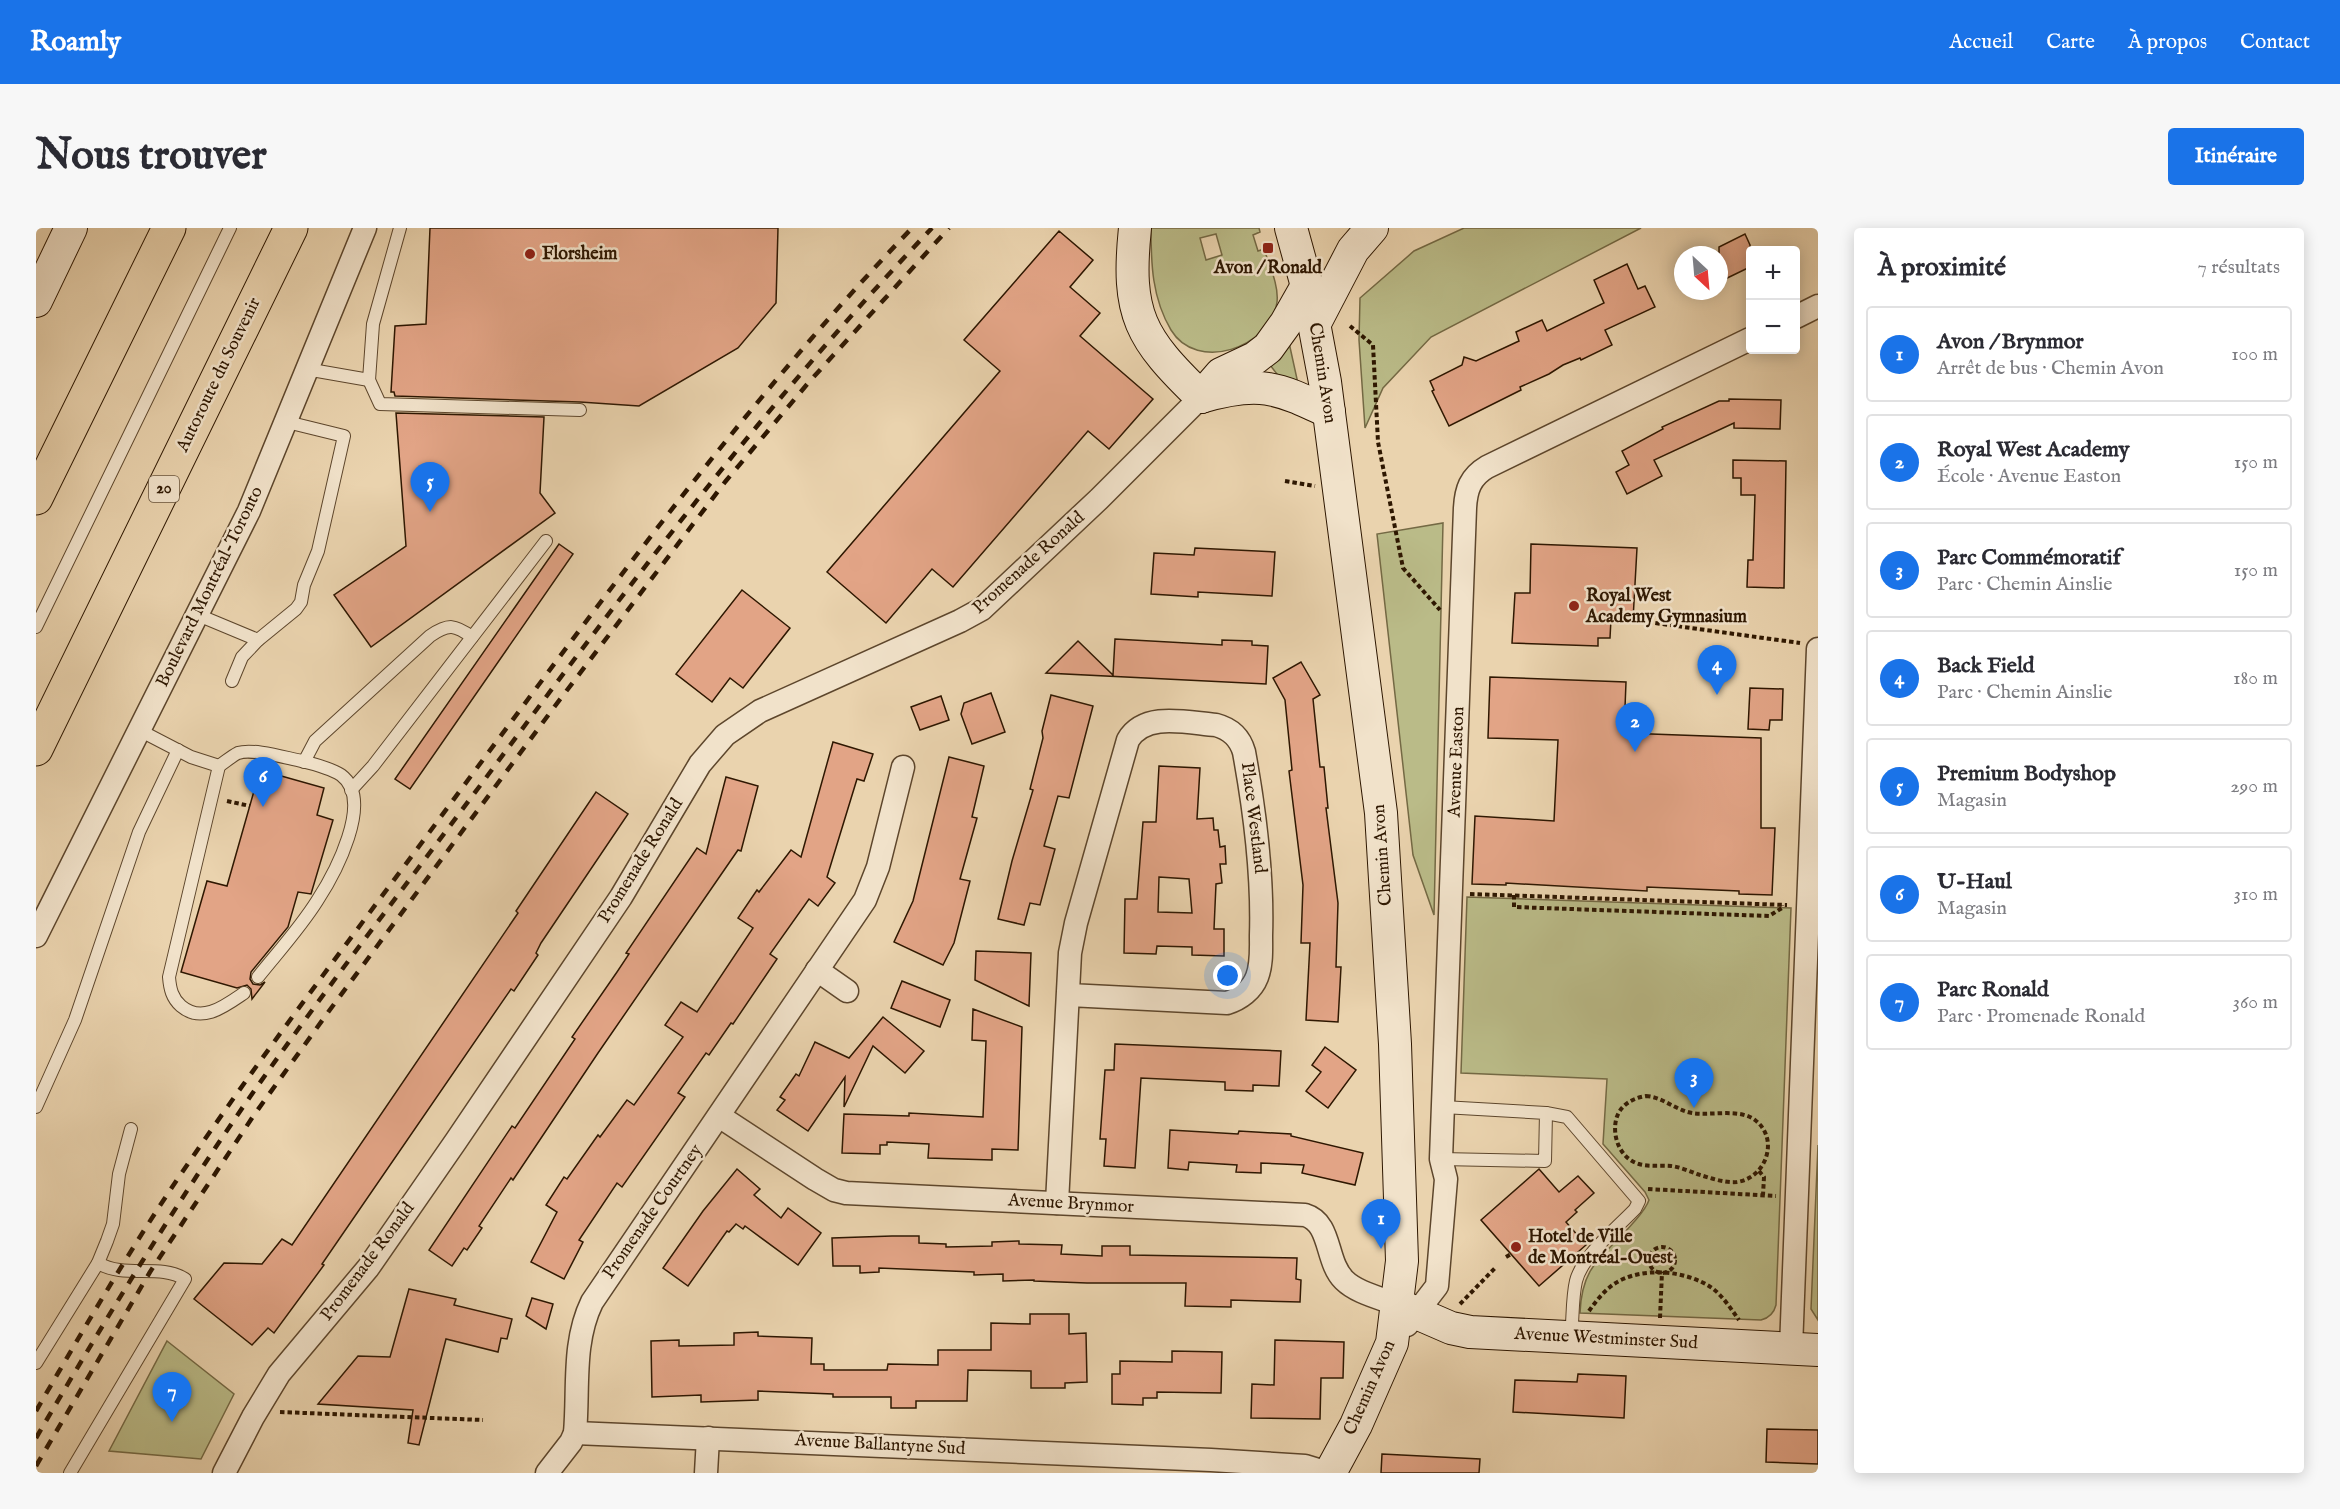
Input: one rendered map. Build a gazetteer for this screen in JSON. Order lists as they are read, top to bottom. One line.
{"streets":{"highway":["Autoroute du Souvenir","20"],"main road":["Chemin Avon","Avenue Westminster Sud"],"street":["Promenade Ronald","Boulevard Montréal-Toronto","Avenue Easton","Place Westland","Avenue Brynmor","Promenade Courtney","Avenue Ballantyne Sud"]},"crossings":[["Chemin Avon","Avenue Easton"],["Chemin Avon","Avenue Brynmor"],["Chemin Avon","Avenue Westminster Sud"],["Chemin Avon","Avenue Ballantyne Sud"],["Avenue Easton","Avenue Brynmor"],["Avenue Easton","Avenue Westminster Sud"],["Place Westland","Avenue Brynmor"],["Avenue Brynmor","Promenade Courtney"],["Avenue Brynmor","Avenue Westminster Sud"],["Promenade Courtney","Avenue Ballantyne Sud"]],"places":{"transit":["Avon / Ronald"],"other":["Florsheim","Royal West Academy Gymnasium","Hotel de Ville de Montréal-Ouest"]},"north":"bottom right","page":{"header":"Roamly","nav":["Accueil","Carte","À propos","Contact"],"buttons":"Itinéraire","title":"Nous trouver","heading":["À proximité","7 résultats"],"map_buttons":["+","−"],"list":[{"mark":"1","name":"Avon / Brynmor","note":"Arrêt de bus · Chemin Avon","value":"100 m"},{"mark":"2","name":"Royal West Academy","note":"École · Avenue Easton","value":"150 m"},{"mark":"3","name":"Parc Commémoratif","note":"Parc · Chemin Ainslie","value":"150 m"},{"mark":"4","name":"Back Field","note":"Parc · Chemin Ainslie","value":"180 m"},{"mark":"5","name":"Premium Bodyshop","note":"Magasin","value":"290 m"},{"mark":"6","name":"U-Haul","note":"Magasin","value":"310 m"},{"mark":"7","name":"Parc Ronald","note":"Parc · Promenade Ronald","value":"360 m"}],"pins":["5","4","2","6","3","1","7"]}}
